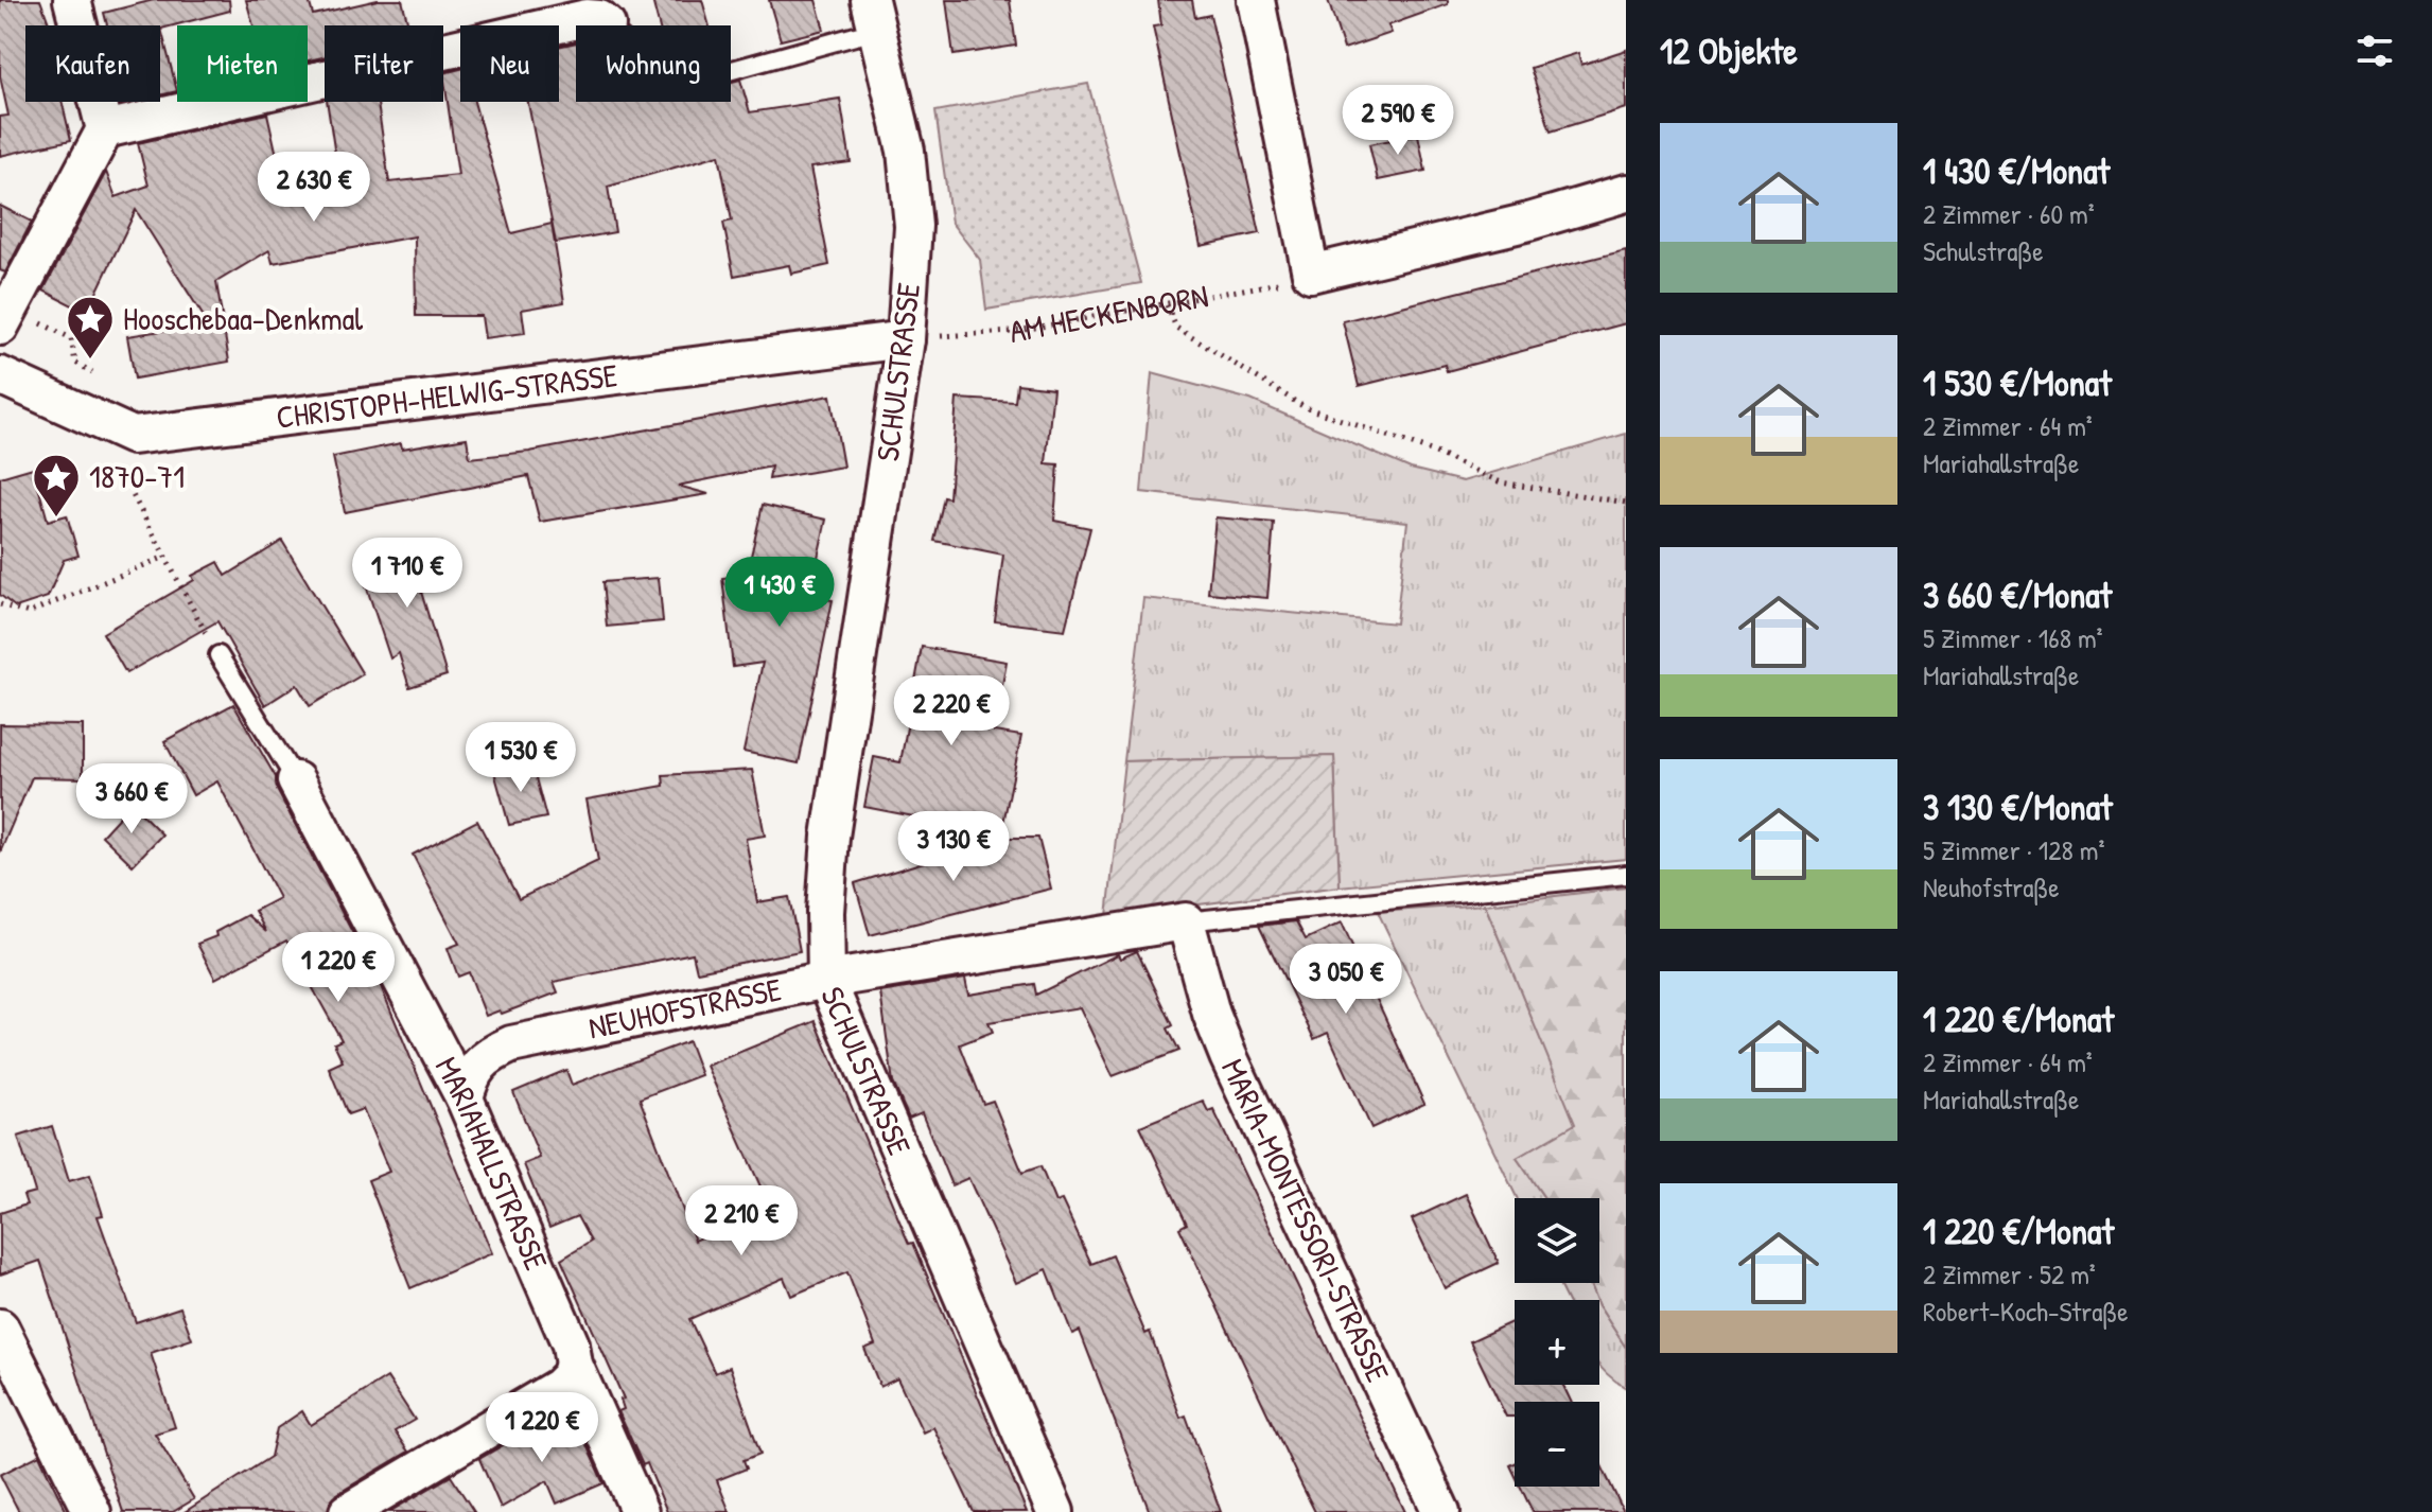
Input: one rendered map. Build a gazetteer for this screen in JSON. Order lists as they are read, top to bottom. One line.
{"streets":{"street":["SCHULSTRASSE","CHRISTOPH-HELWIG-STRASSE","NEUHOFSTRASSE","MARIAHALLSTRASSE","MARIA-MONTESSORI-STRASSE"],"path":["AM HECKENBORN"]},"crossings":[["AM HECKENBORN","SCHULSTRASSE"],["AM HECKENBORN","CHRISTOPH-HELWIG-STRASSE"],["SCHULSTRASSE","CHRISTOPH-HELWIG-STRASSE"],["SCHULSTRASSE","NEUHOFSTRASSE"],["NEUHOFSTRASSE","MARIAHALLSTRASSE"],["NEUHOFSTRASSE","MARIA-MONTESSORI-STRASSE"]],"places":{"place":["Hooschebaa-Denkmal","1870-71"]},"page":{"heading":"12 Objekte","chip":["Kaufen","Mieten","Filter","Neu","Wohnung"],"price":["2 590 €","2 630 €","1 710 €","1 430 €","2 220 €","1 530 €","3 660 €","3 130 €","1 220 €","3 050 €","2 210 €","1 220 €"],"list":[{"name":"1 430 €/Monat","note":"2 Zimmer · 60 m² · Schulstraße"},{"name":"1 530 €/Monat","note":"2 Zimmer · 64 m² · Mariahallstraße"},{"name":"3 660 €/Monat","note":"5 Zimmer · 168 m² · Mariahallstraße"},{"name":"3 130 €/Monat","note":"5 Zimmer · 128 m² · Neuhofstraße"},{"name":"1 220 €/Monat","note":"2 Zimmer · 64 m² · Mariahallstraße"},{"name":"1 220 €/Monat","note":"2 Zimmer · 52 m² · Robert-Koch-Straße"}],"map_buttons":["+","−"]}}
